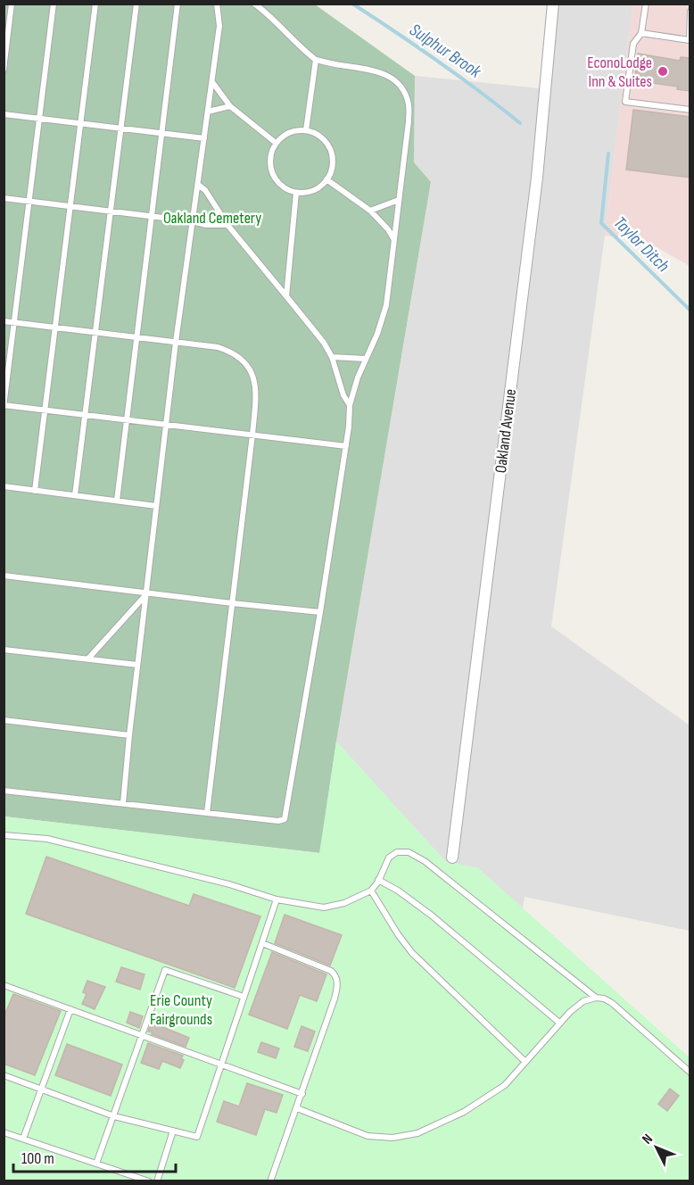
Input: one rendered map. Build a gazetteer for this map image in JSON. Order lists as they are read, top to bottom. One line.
{"streets":{"street":["Oakland Avenue"]},"water":["Sulphur Brook","Taylor Ditch"],"parks":["Oakland Cemetery","Erie County Fairgrounds"],"places":["EconoLodge Inn & Suites"],"scale_bar":"100 m","north":"top left"}
